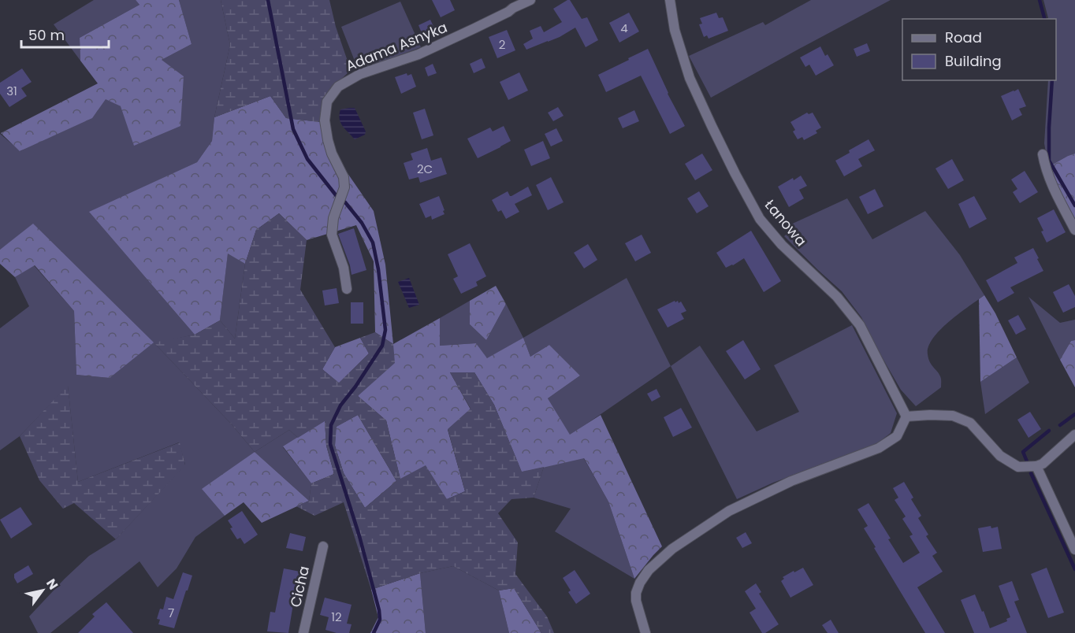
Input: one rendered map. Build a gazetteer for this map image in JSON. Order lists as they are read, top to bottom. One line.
{"streets":{"street":["Adama Asnyka","Łanowa","Cicha"]},"house_numbers":["4","2","31","2C","7","12"],"legend":["Road","Building"],"scale_bar":"50 m","north":"top right"}
